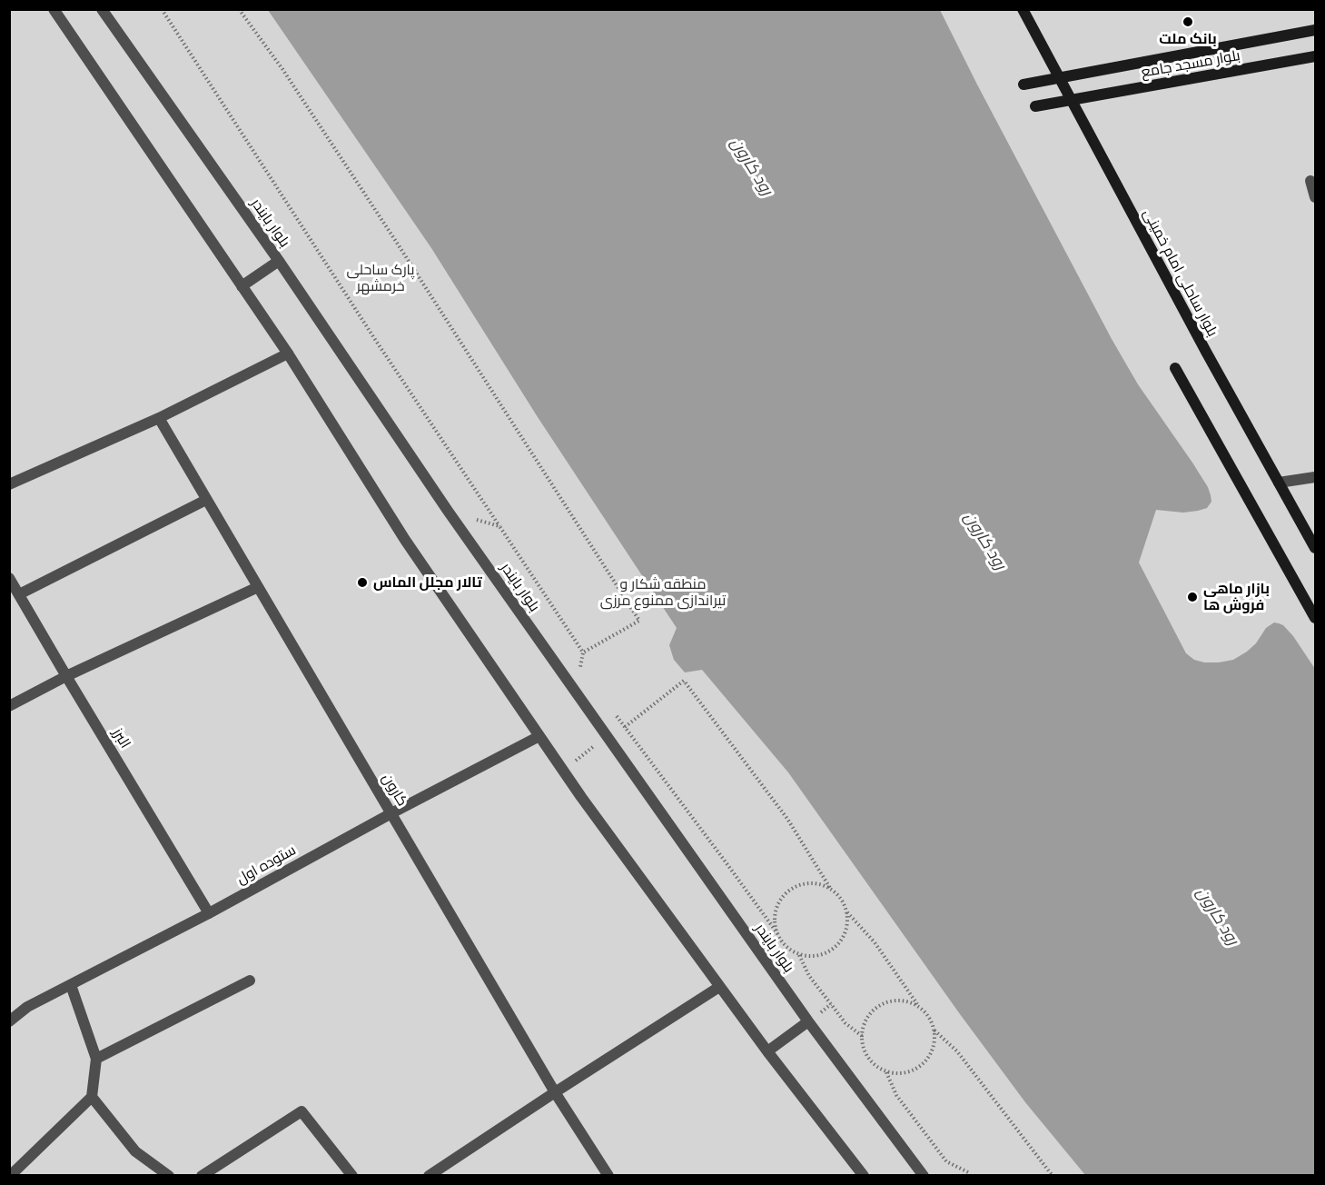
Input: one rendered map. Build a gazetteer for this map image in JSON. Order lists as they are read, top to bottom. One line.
{"streets":{"main road":["بلوار مسجد جامع","بلوار ساحلی امام خمینی"],"street":["بلوار بایندر","البرز","کارون","ستوده اول"]},"crossings":[["بلوار مسجد جامع","بلوار ساحلی امام خمینی"],["البرز","ستوده اول"],["کارون","ستوده اول"]],"water":["رود کارون"],"parks":["پارک ساحلی خرمشهر","منطقه شکار و تیراندازی ممنوع مرزی"],"places":["بانک ملت","تالار مجلل الماس","بازار ماهی فروش ها"]}
